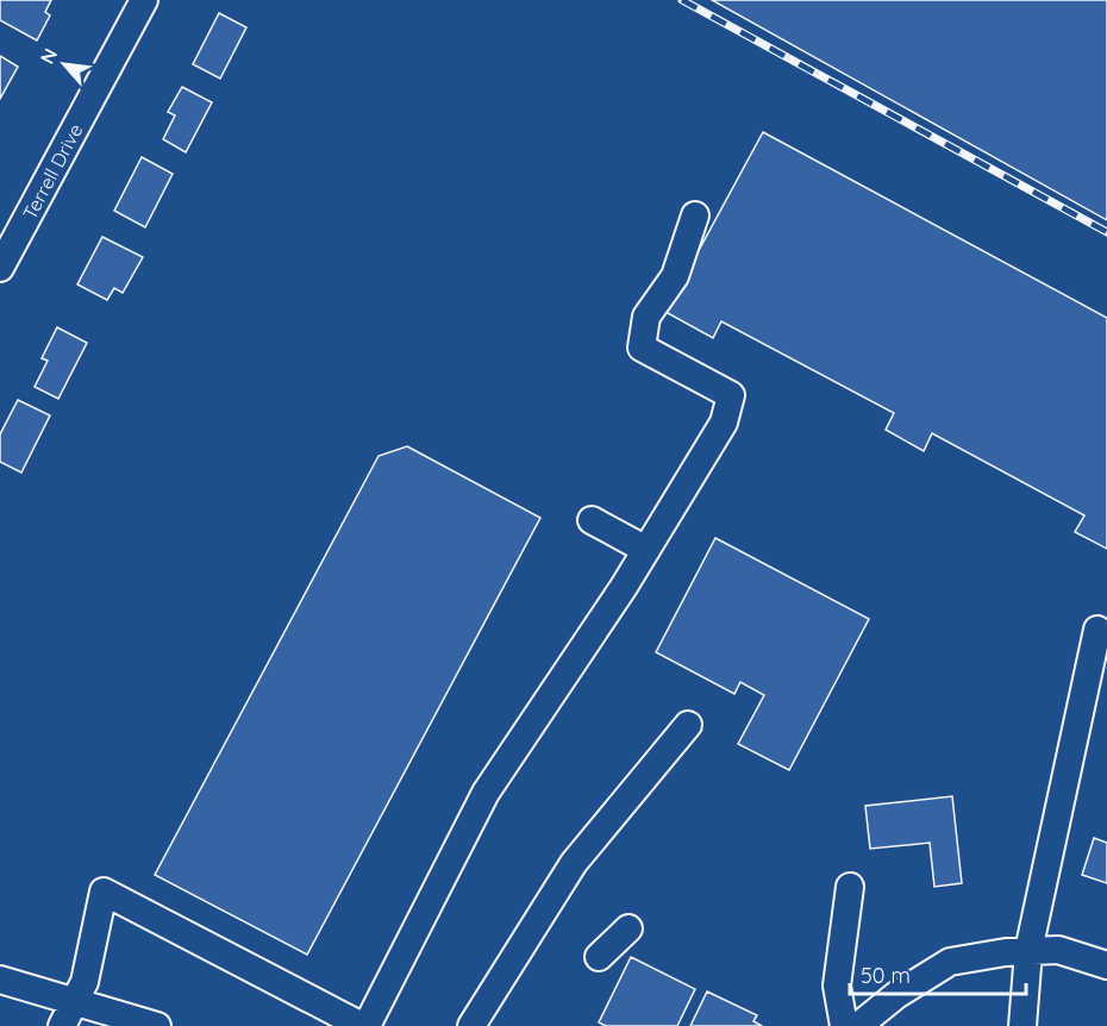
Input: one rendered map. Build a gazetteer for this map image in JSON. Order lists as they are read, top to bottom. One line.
{"streets":{"street":["Terrell Drive"]},"scale_bar":"50 m","north":"top left"}
